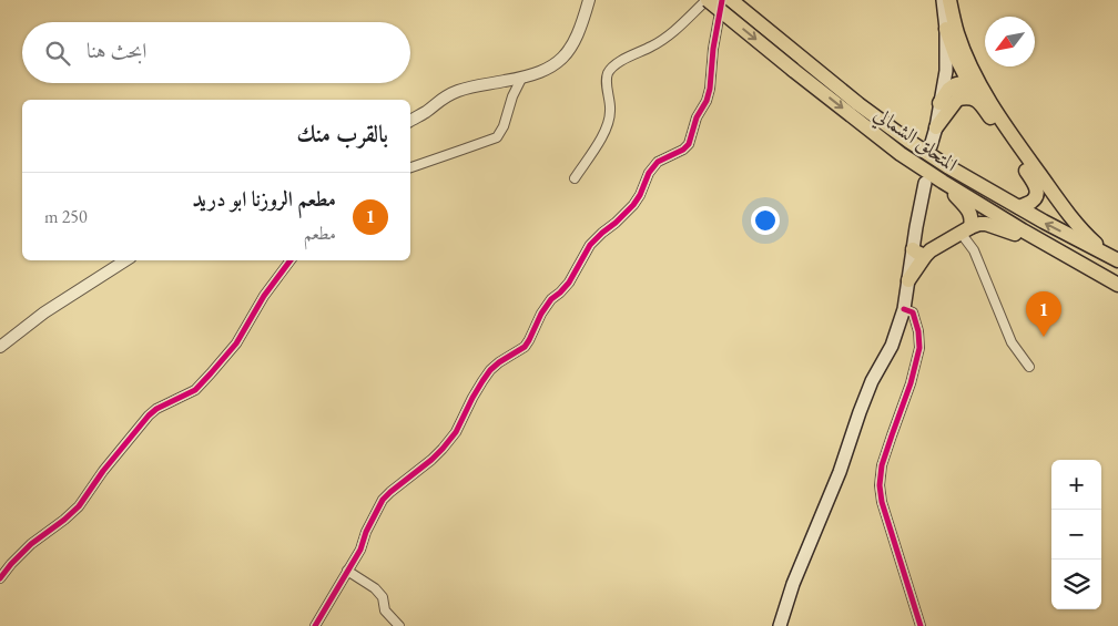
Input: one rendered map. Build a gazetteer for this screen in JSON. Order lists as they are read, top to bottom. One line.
{"streets":{"highway":["المتحلق الشمالي"]},"north":"bottom left","page":{"search":"ابحث هنا","heading":"بالقرب منك","list":[{"mark":"1","name":"مطعم الروزنا ابو دريد","note":"مطعم","value":"250 m"}],"pins":"1","map_buttons":["+","−"]}}
